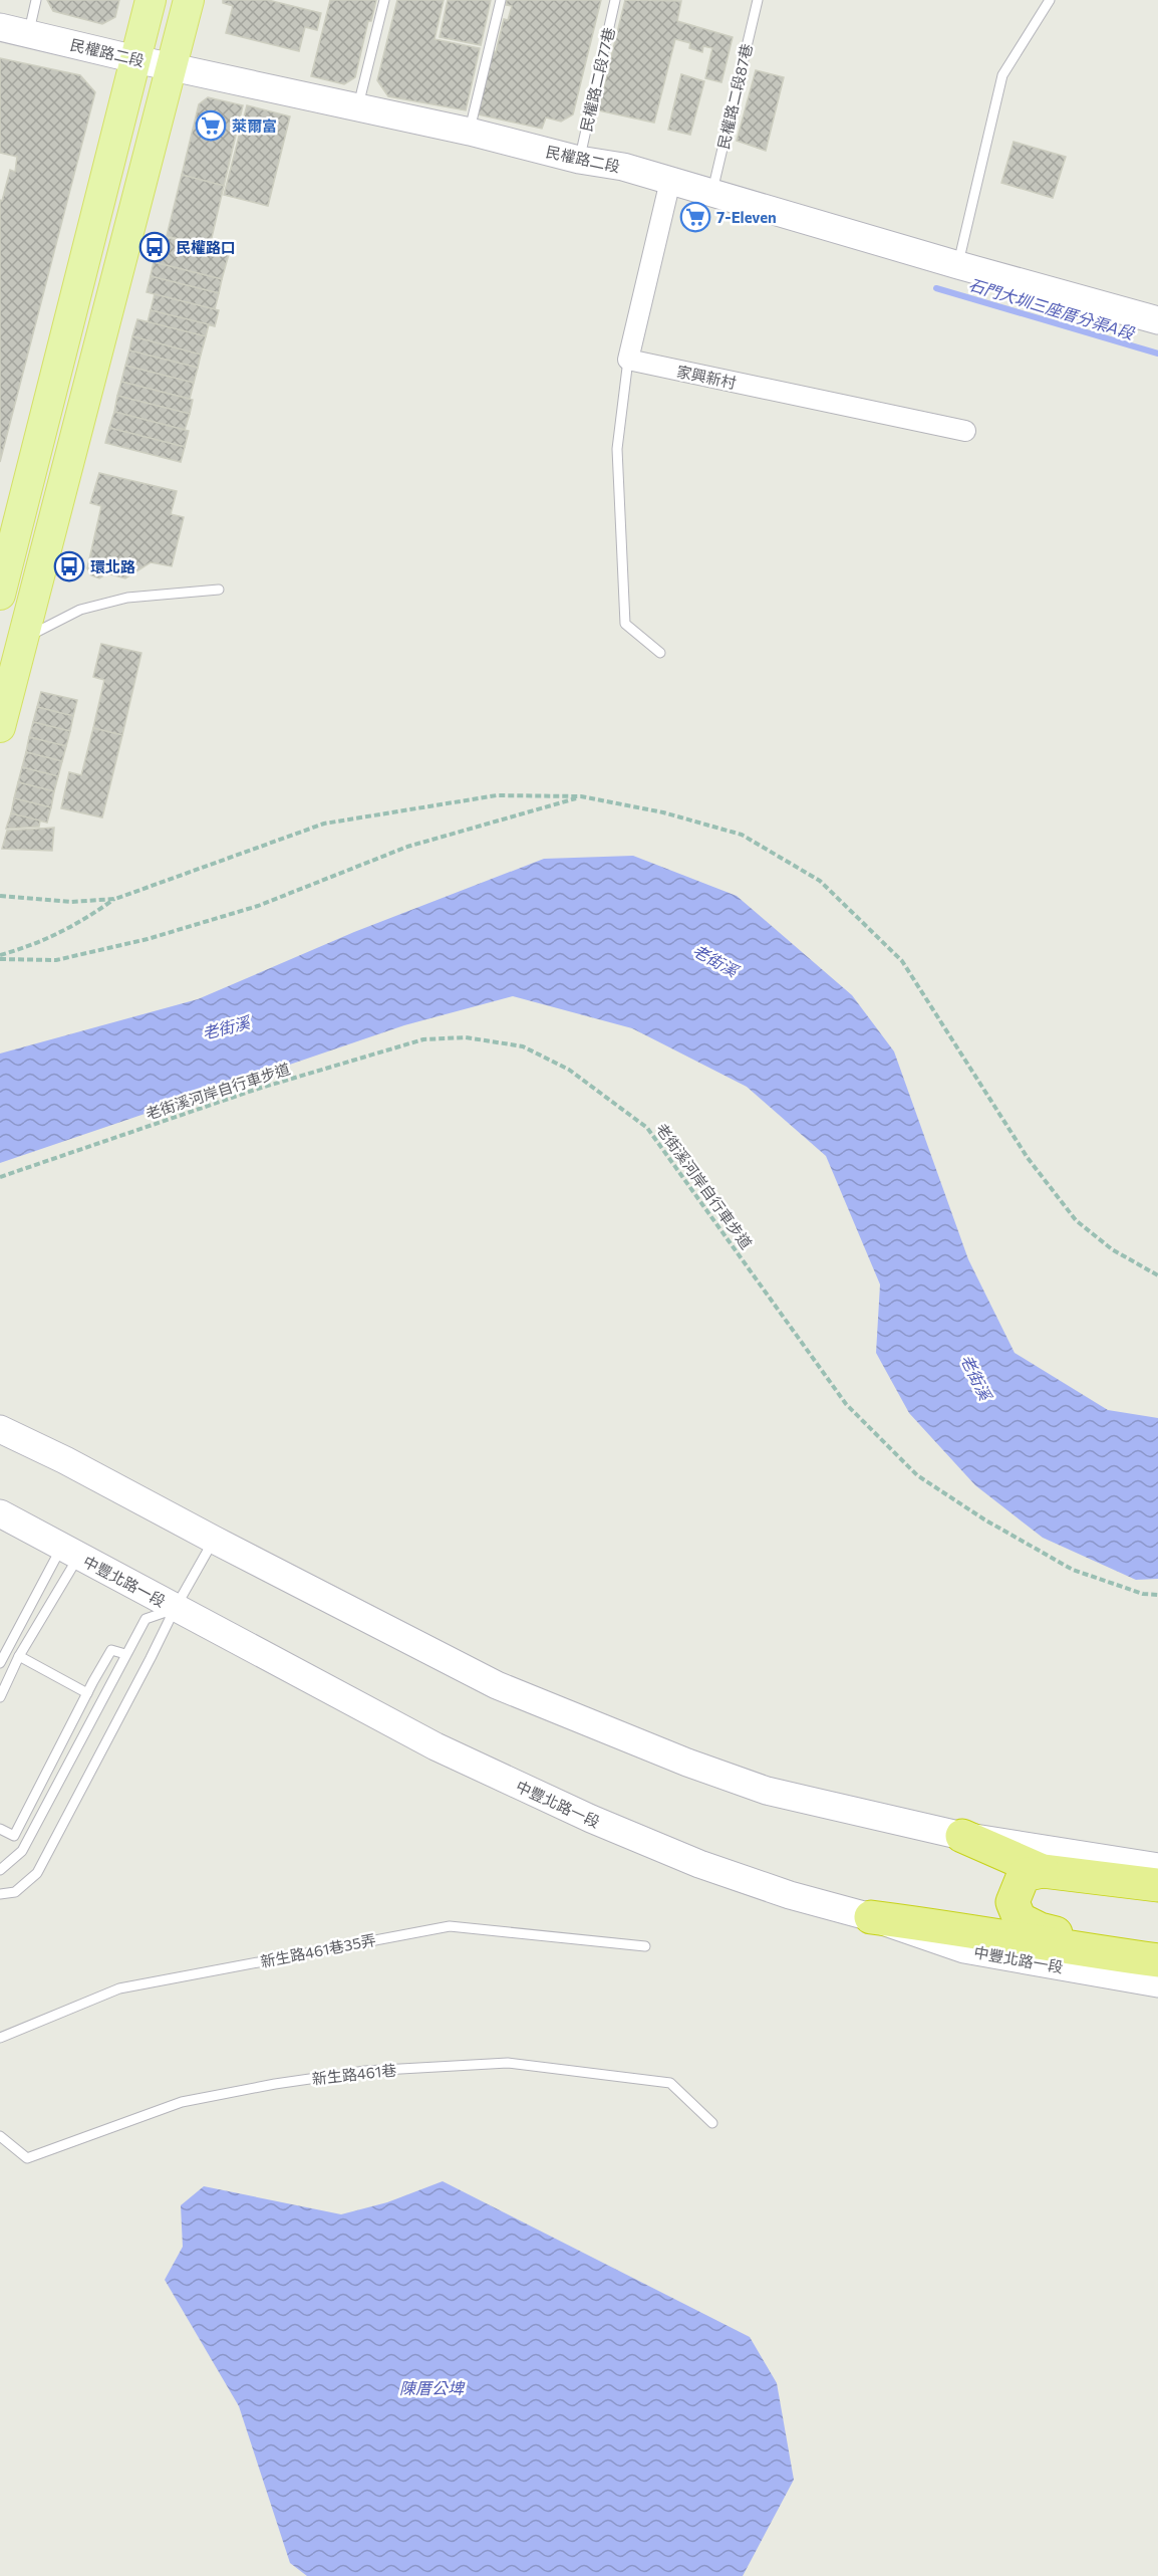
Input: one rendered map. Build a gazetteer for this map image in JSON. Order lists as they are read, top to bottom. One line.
{"streets":{"main road":["民權路二段","中豐北路一段"],"street":["家興新村"],"lane":["民權路二段77巷","民權路二段87巷","新生路461巷35弄","新生路461巷"],"path":["老街溪河岸自行車步道"]},"crossings":[["民權路二段","民權路二段77巷"],["民權路二段","民權路二段87巷"]],"water":["石門大圳三座厝分渠A段","老街溪","陳厝公埤"],"places":{"supermarket":["萊爾富","7-Eleven"],"bus stop":["民權路口","環北路"]}}
